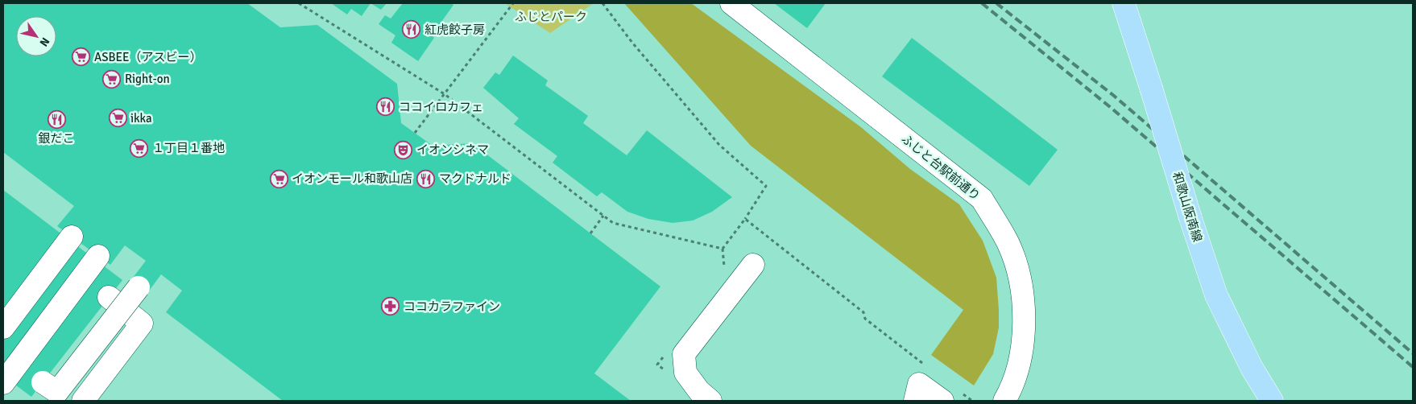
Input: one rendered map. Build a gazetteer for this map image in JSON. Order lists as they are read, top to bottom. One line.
{"streets":{"main road":["和歌山阪南線"],"street":["ふじと台駅前通り"]},"parks":["ふじとパーク"],"places":{"restaurant":["紅虎餃子房","ココイロカフェ","銀だこ","マクドナルド"],"supermarket":["ASBEE（アスビー）","Right-on","ikka","１丁目１番地","イオンモール和歌山店"],"theatre":["イオンシネマ"],"pharmacy":["ココカラファイン"]},"north":"bottom right"}
